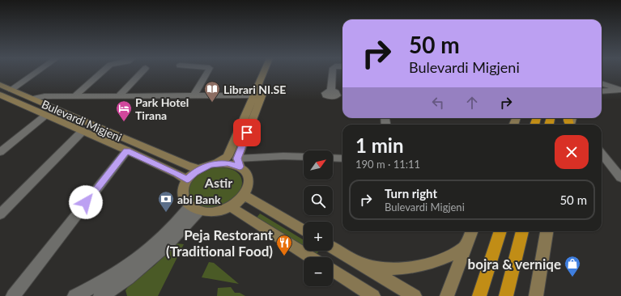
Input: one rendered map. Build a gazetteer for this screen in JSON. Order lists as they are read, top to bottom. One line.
{"streets":{"main road":["Bulevardi Migjeni"]},"districts":["Astir"],"places":{"library":["Librari NI.SE"],"hotel":["Park Hotel Tirana"],"bank":["abi Bank"],"restaurant":["Peja Restorant (Traditional Food)"],"shop":["bojra & verniqe"]},"north":"top right","page":{"turn":["50 m","Bulevardi Migjeni"],"heading":["1 min","190 m · 11:11"],"map_buttons":["+","−"],"list":[{"name":"Turn right","note":"Bulevardi Migjeni","value":"50 m"}]}}
